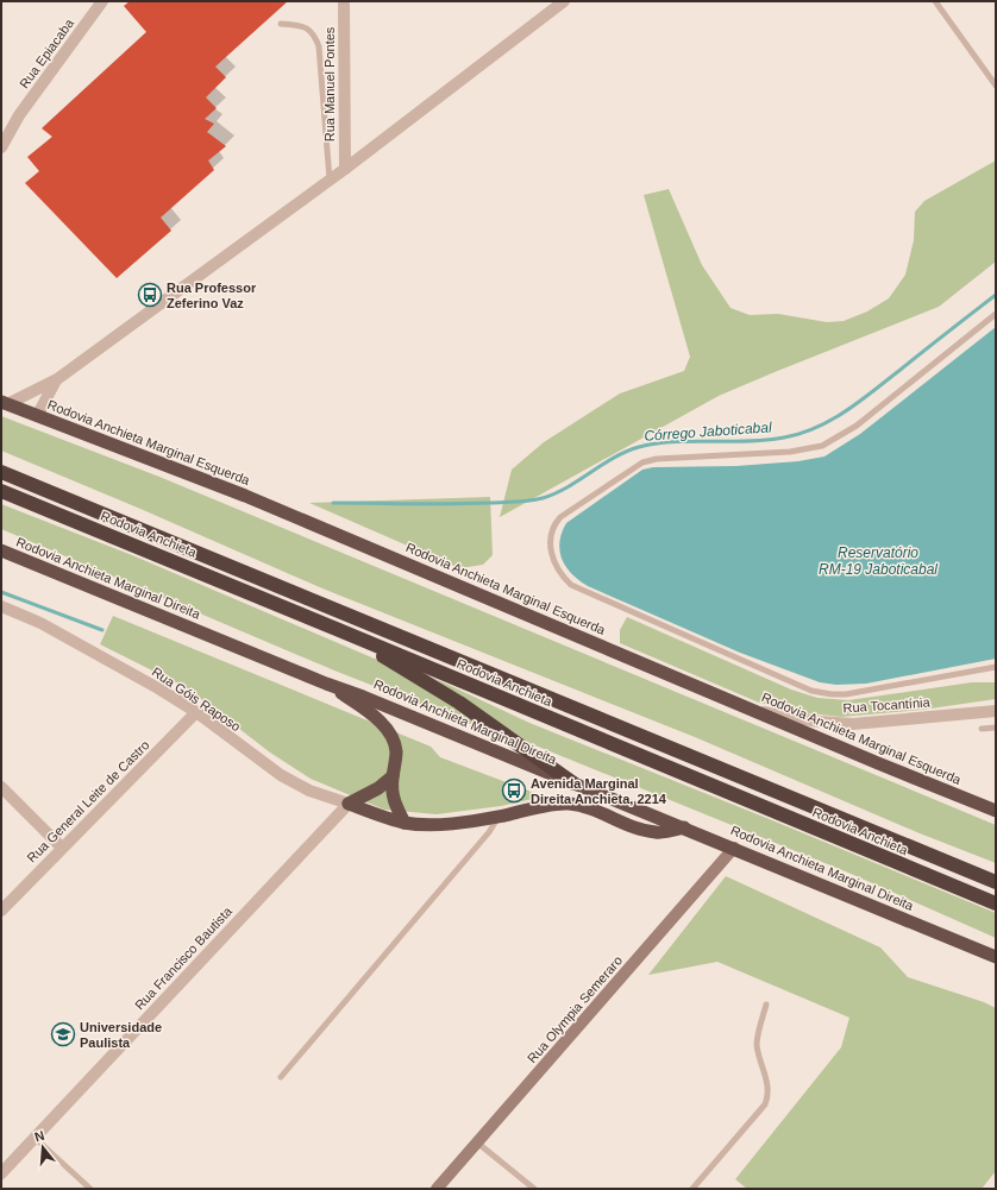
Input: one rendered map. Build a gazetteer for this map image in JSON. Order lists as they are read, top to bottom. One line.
{"streets":{"highway":["Rodovia Anchieta Marginal Esquerda","Rodovia Anchieta","Rodovia Anchieta Marginal Direita"],"main road":["Rua Olympia Semeraro"],"street":["Rua Epiacaba","Rua Manuel Pontes","Rua Góis Raposo","Rua Tocantínia","Rua General Leite de Castro","Rua Francisco Bautista"]},"crossings":[["Rodovia Anchieta Marginal Esquerda","Rua Tocantínia"],["Rodovia Anchieta Marginal Direita","Rua Olympia Semeraro"],["Rua Góis Raposo","Rua General Leite de Castro"],["Rua Góis Raposo","Rua Francisco Bautista"]],"water":["Córrego Jaboticabal","Reservatório RM-19 Jaboticabal"],"places":{"bus stop":["Rua Professor Zeferino Vaz","Avenida Marginal Direita Anchieta, 2214"],"school or university":["Universidade Paulista"]},"north":"top"}
